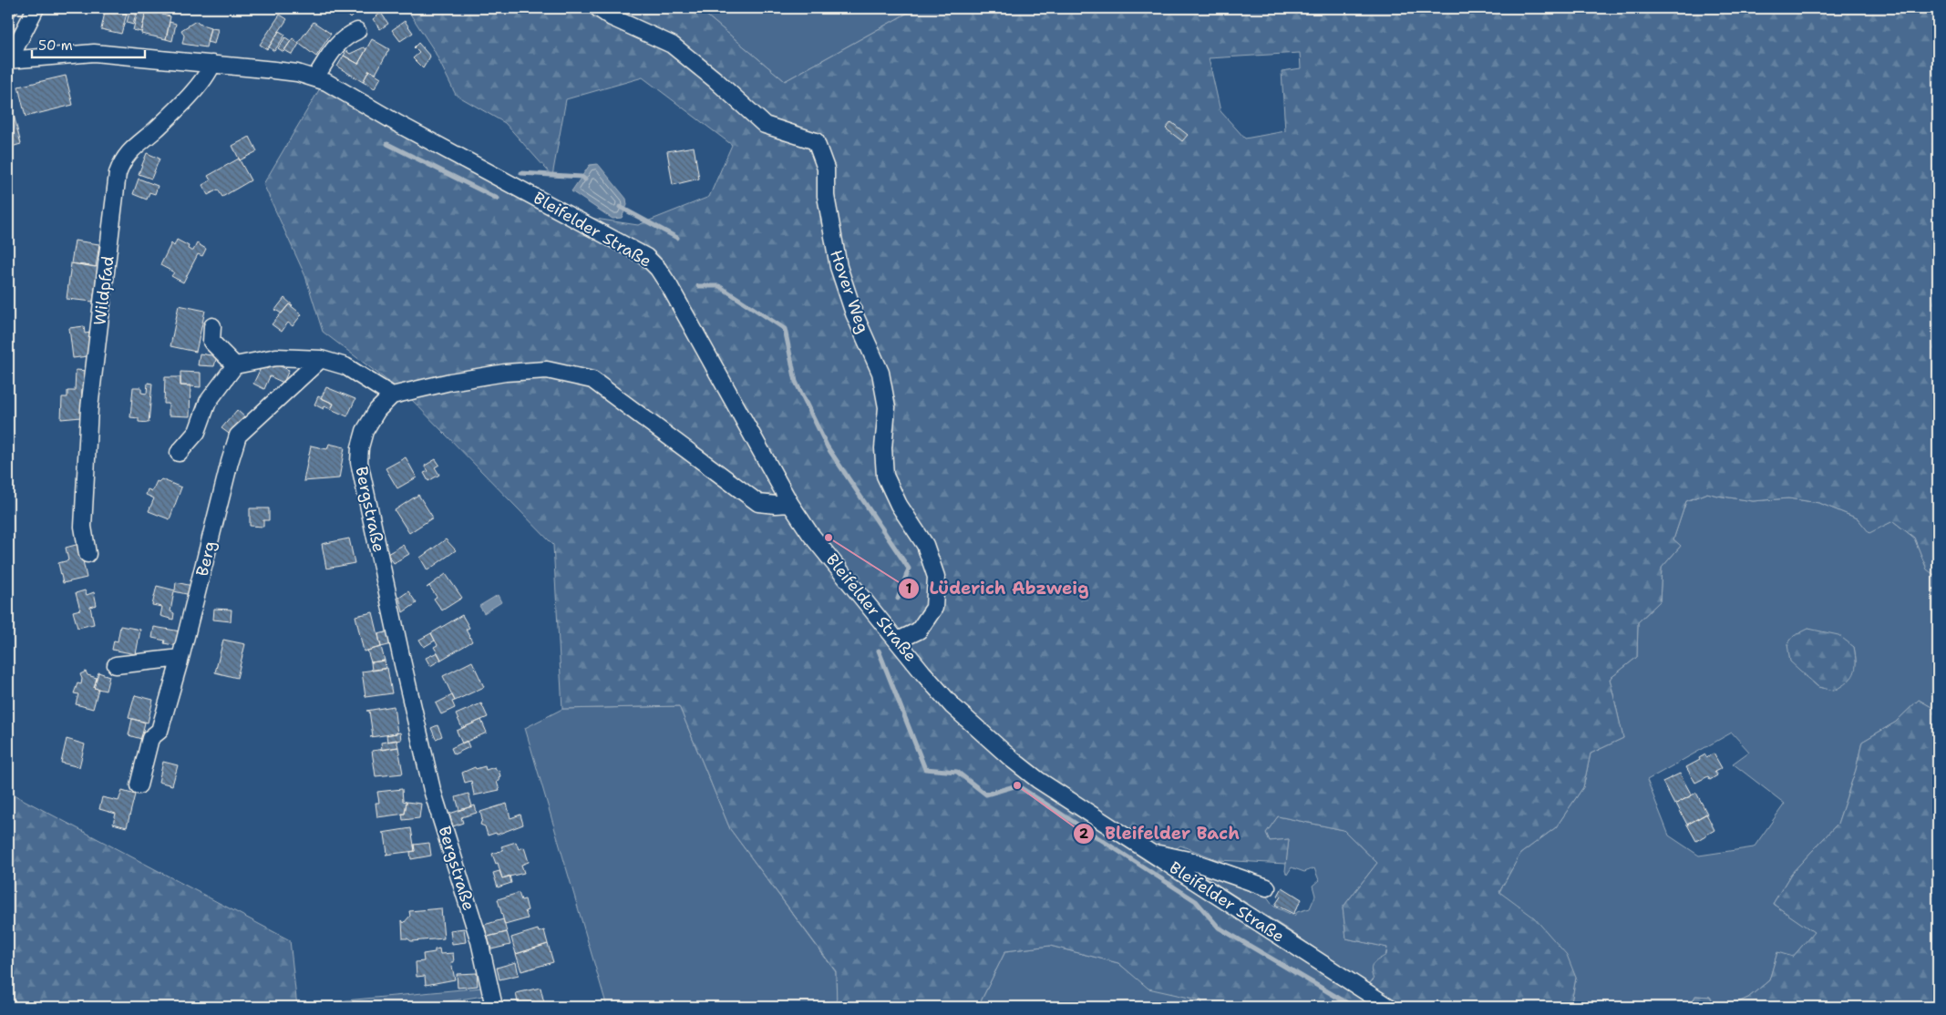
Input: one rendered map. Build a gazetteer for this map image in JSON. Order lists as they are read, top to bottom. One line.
{"streets":{"street":["Bleifelder Straße","Wildpfad","Hover Weg","Bergstraße","Berg"]},"crossings":[["Bleifelder Straße","Wildpfad"],["Bleifelder Straße","Hover Weg"]],"places":["Lüderich Abzweig","Bleifelder Bach"],"scale_bar":"50 m"}
